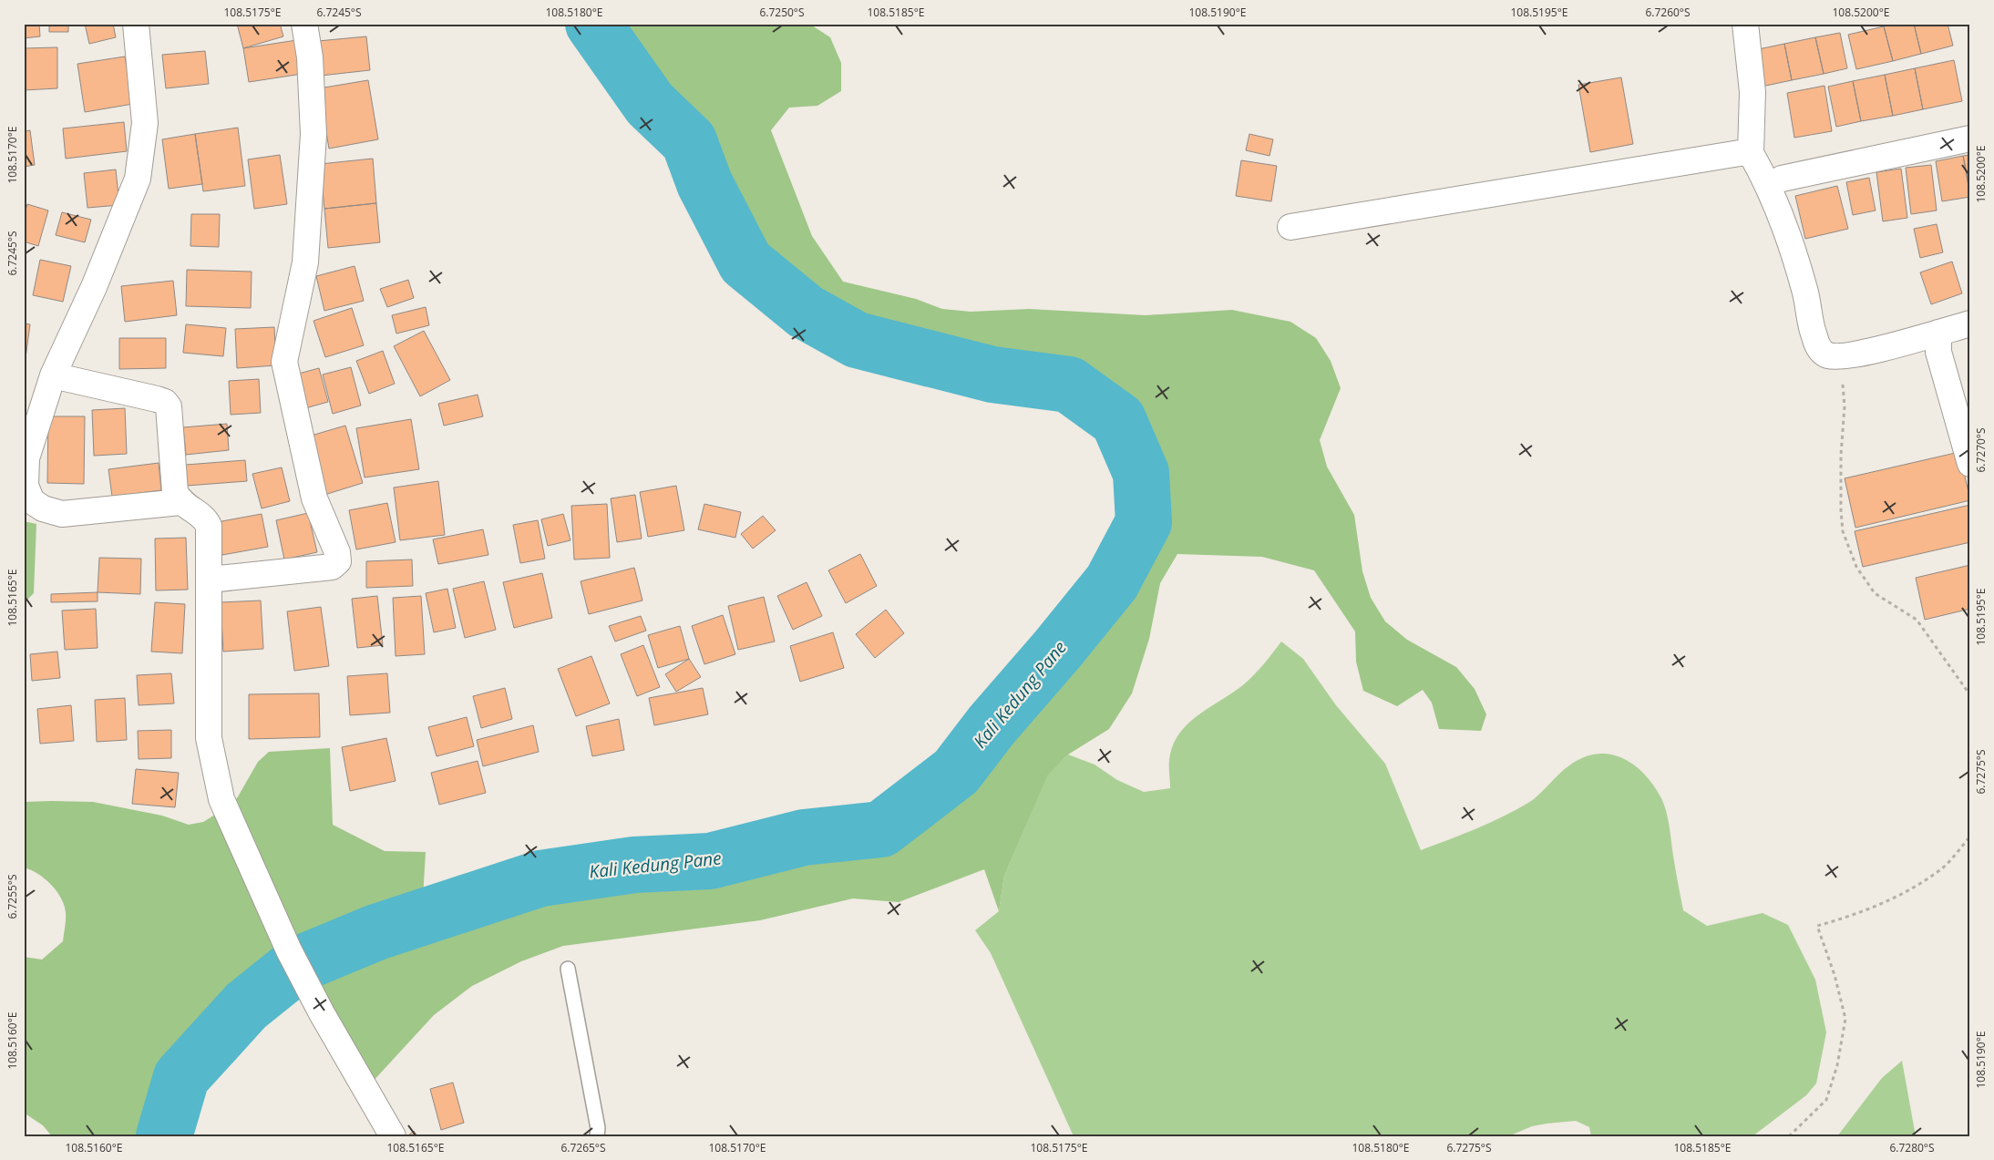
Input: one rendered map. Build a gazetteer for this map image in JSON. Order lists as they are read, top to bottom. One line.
{"water":["Kali Kedung Pane"],"coordinates":["108.5175°E","6.7245°S","108.5180°E","6.7250°S","108.5185°E","108.5190°E","108.5195°E","6.7260°S","108.5200°E","108.5170°E","6.7270°S","108.5165°E","6.7275°S","6.7255°S","108.5160°E","6.7265°S","6.7280°S"]}
